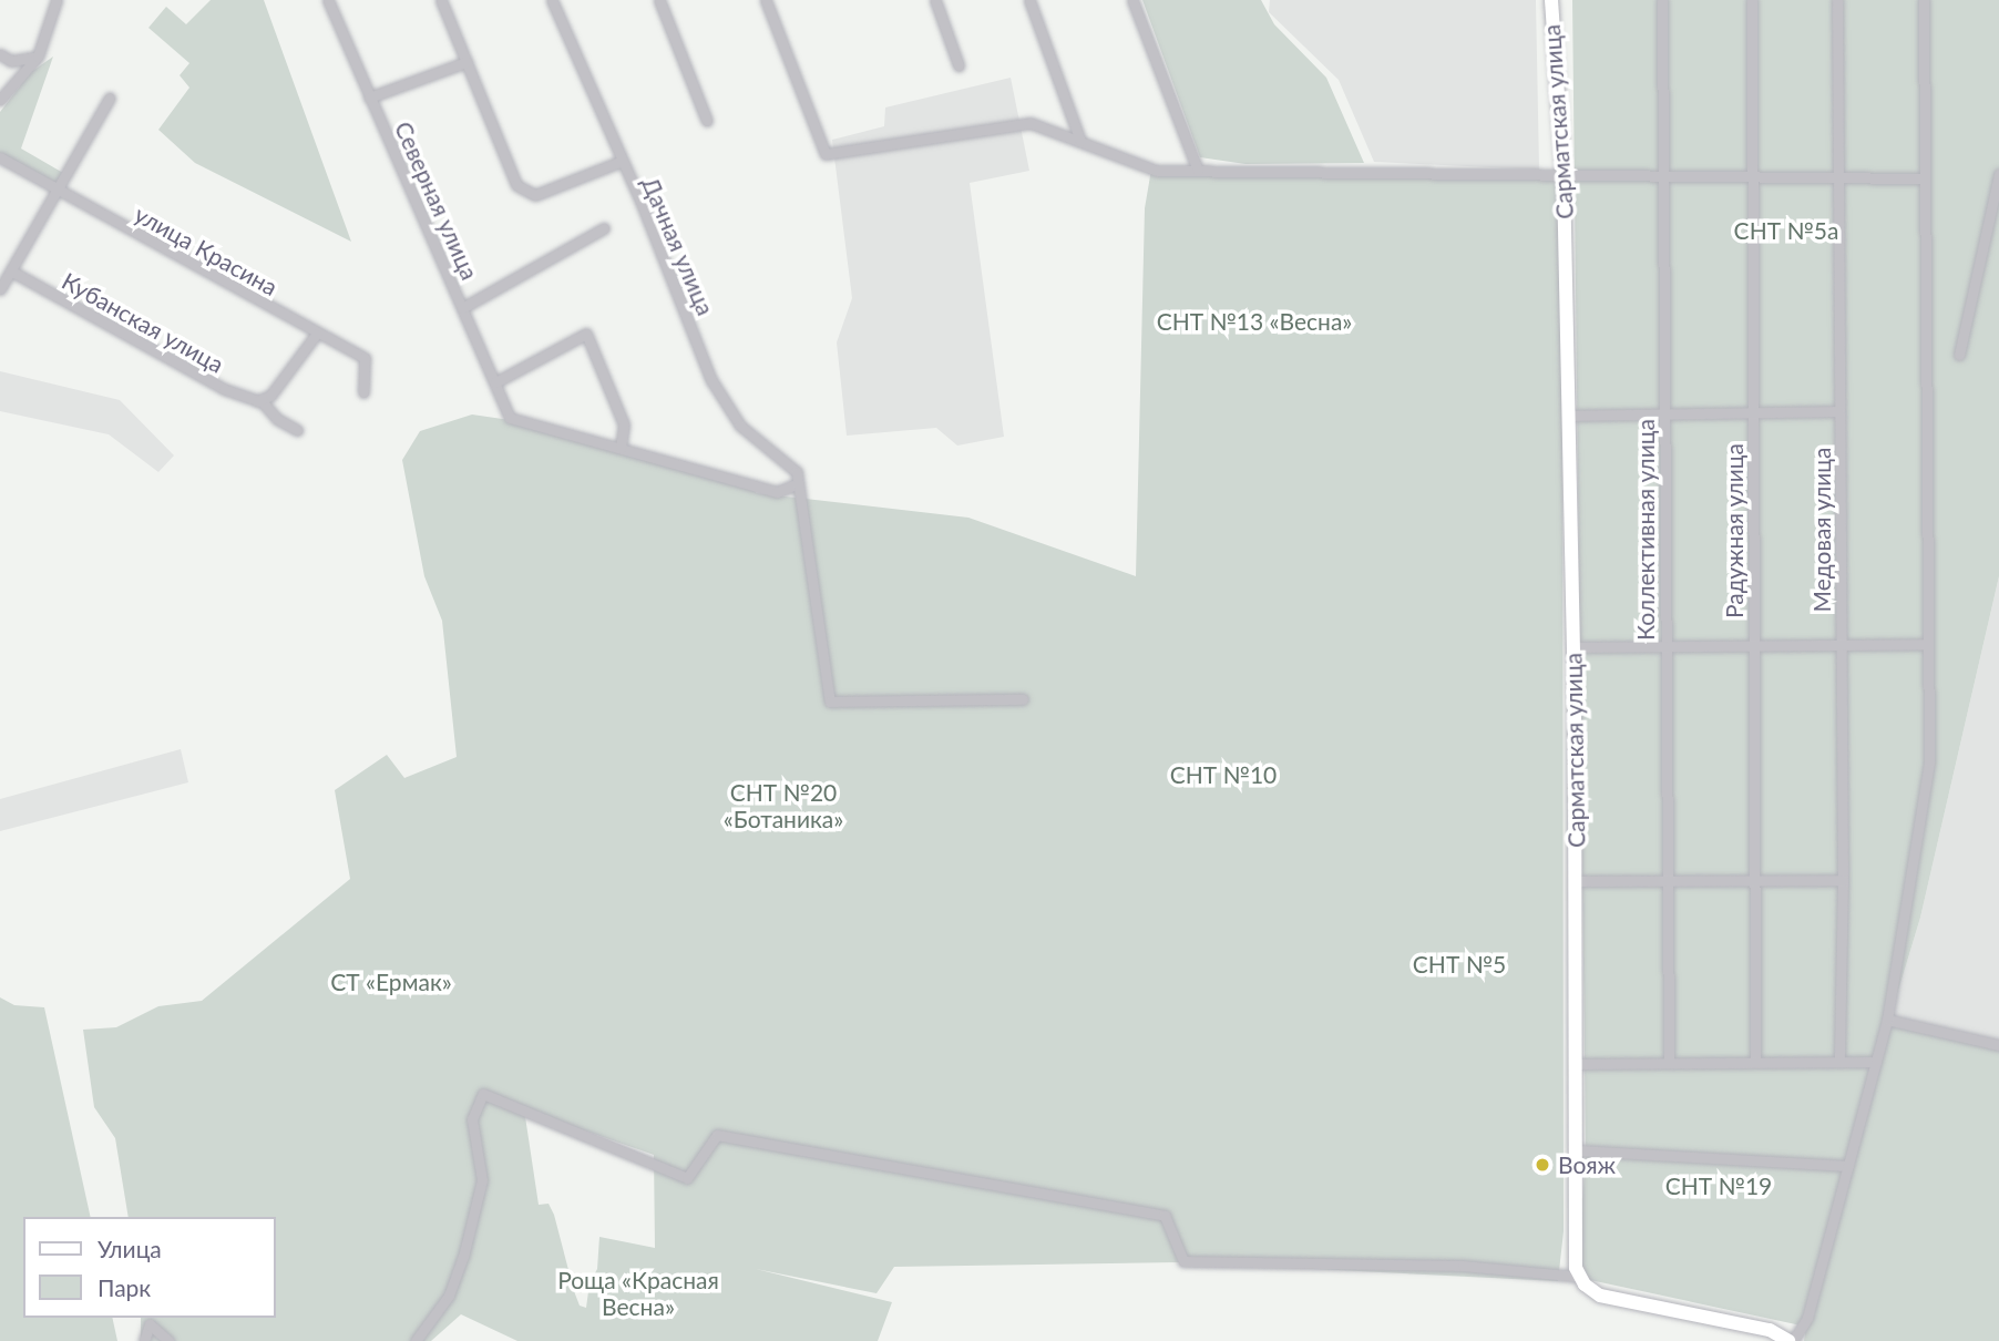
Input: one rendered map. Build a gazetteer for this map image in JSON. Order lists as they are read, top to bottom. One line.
{"streets":{"main road":["Сарматская улица"],"street":["Северная улица","Дачная улица","улица Красина","Кубанская улица","Коллективная улица","Медовая улица","Радужная улица"]},"parks":["СНТ №5а","СНТ №13 «Весна»","СНТ №10","СНТ №20 «Ботаника»","СНТ №5","СТ «Ермак»","СНТ №19","Роща «Красная Весна»"],"places":["Вояж"],"legend":["Улица","Парк"]}
